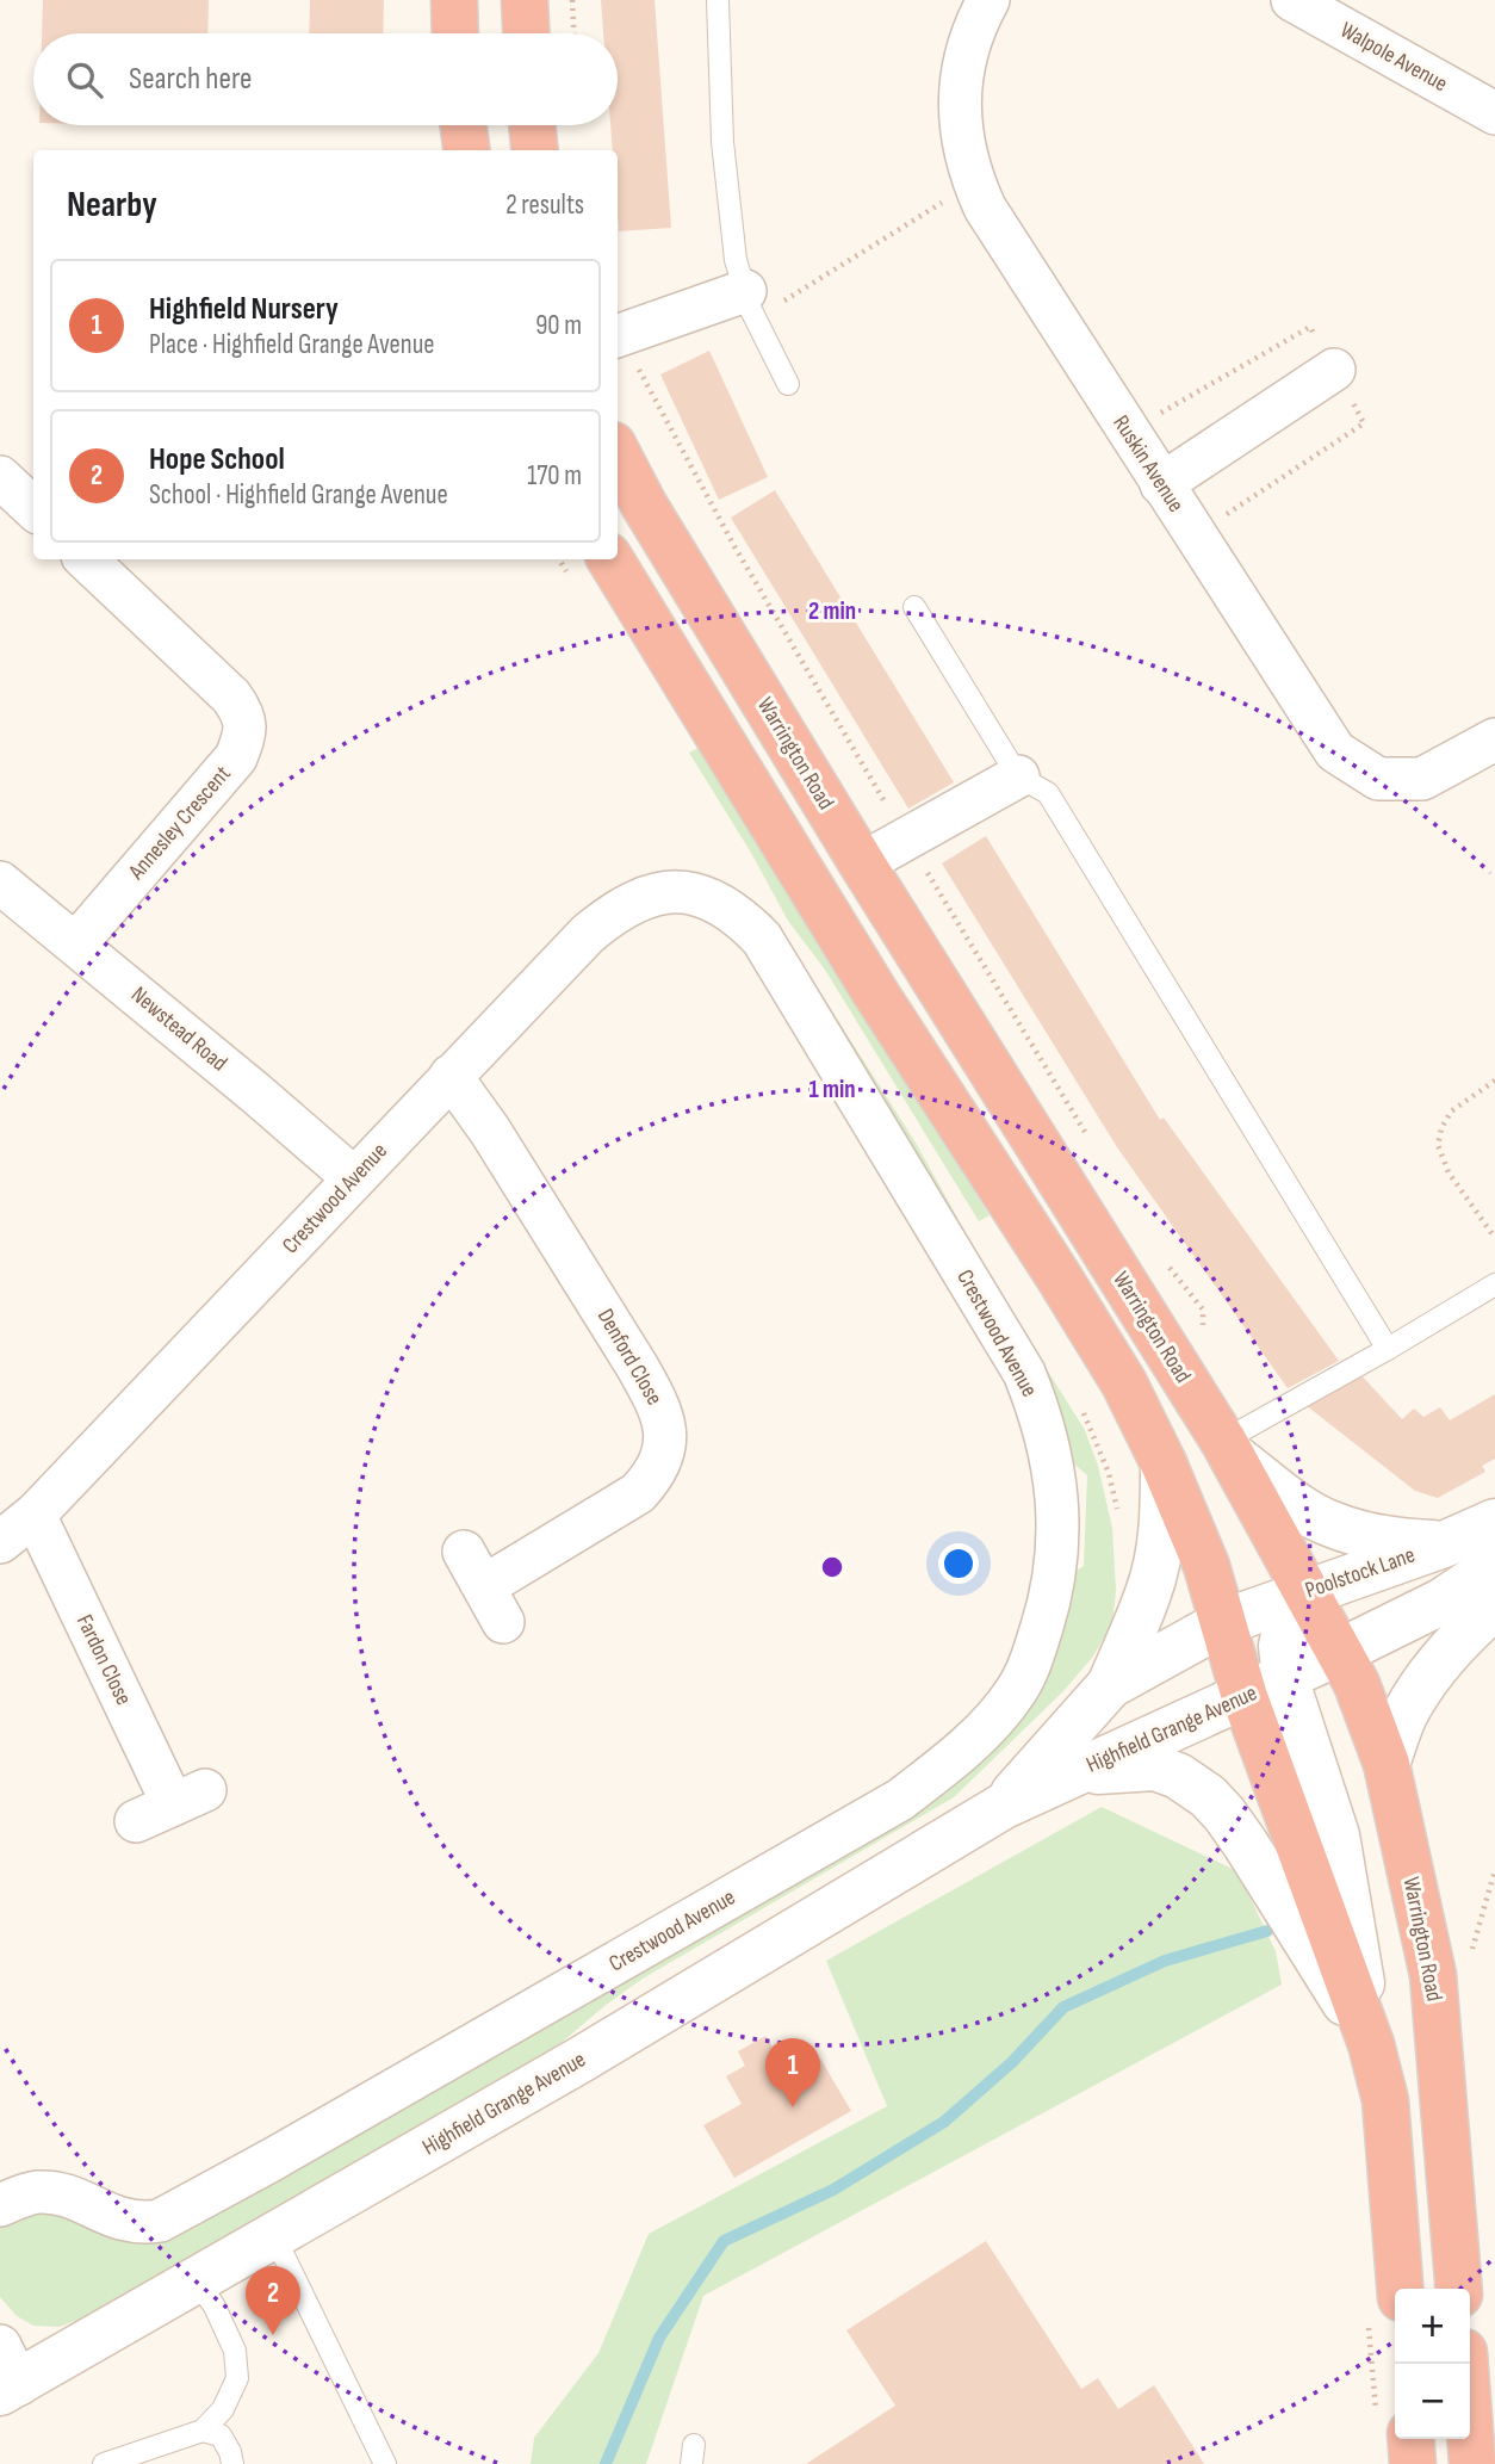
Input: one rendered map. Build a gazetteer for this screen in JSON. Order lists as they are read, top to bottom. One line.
{"streets":{"highway":["Warrington Road"],"main road":["Poolstock Lane","Highfield Grange Avenue"],"street":["Walpole Avenue","Ruskin Avenue","Annesley Crescent","Newstead Road","Crestwood Avenue","Denford Close","Fardon Close"]},"crossings":[["Warrington Road","Poolstock Lane"],["Warrington Road","Highfield Grange Avenue"],["Annesley Crescent","Newstead Road"],["Newstead Road","Crestwood Avenue"],["Crestwood Avenue","Denford Close"],["Crestwood Avenue","Fardon Close"],["Poolstock Lane","Highfield Grange Avenue"]],"page":{"search":"Search here","heading":["Nearby","2 results"],"list":[{"mark":"1","name":"Highfield Nursery","note":"Place · Highfield Grange Avenue","value":"90 m"},{"mark":"2","name":"Hope School","note":"School · Highfield Grange Avenue","value":"170 m"}],"pins":["1","2"],"map_buttons":["+","−"]},"rings":["2 min","1 min"]}
